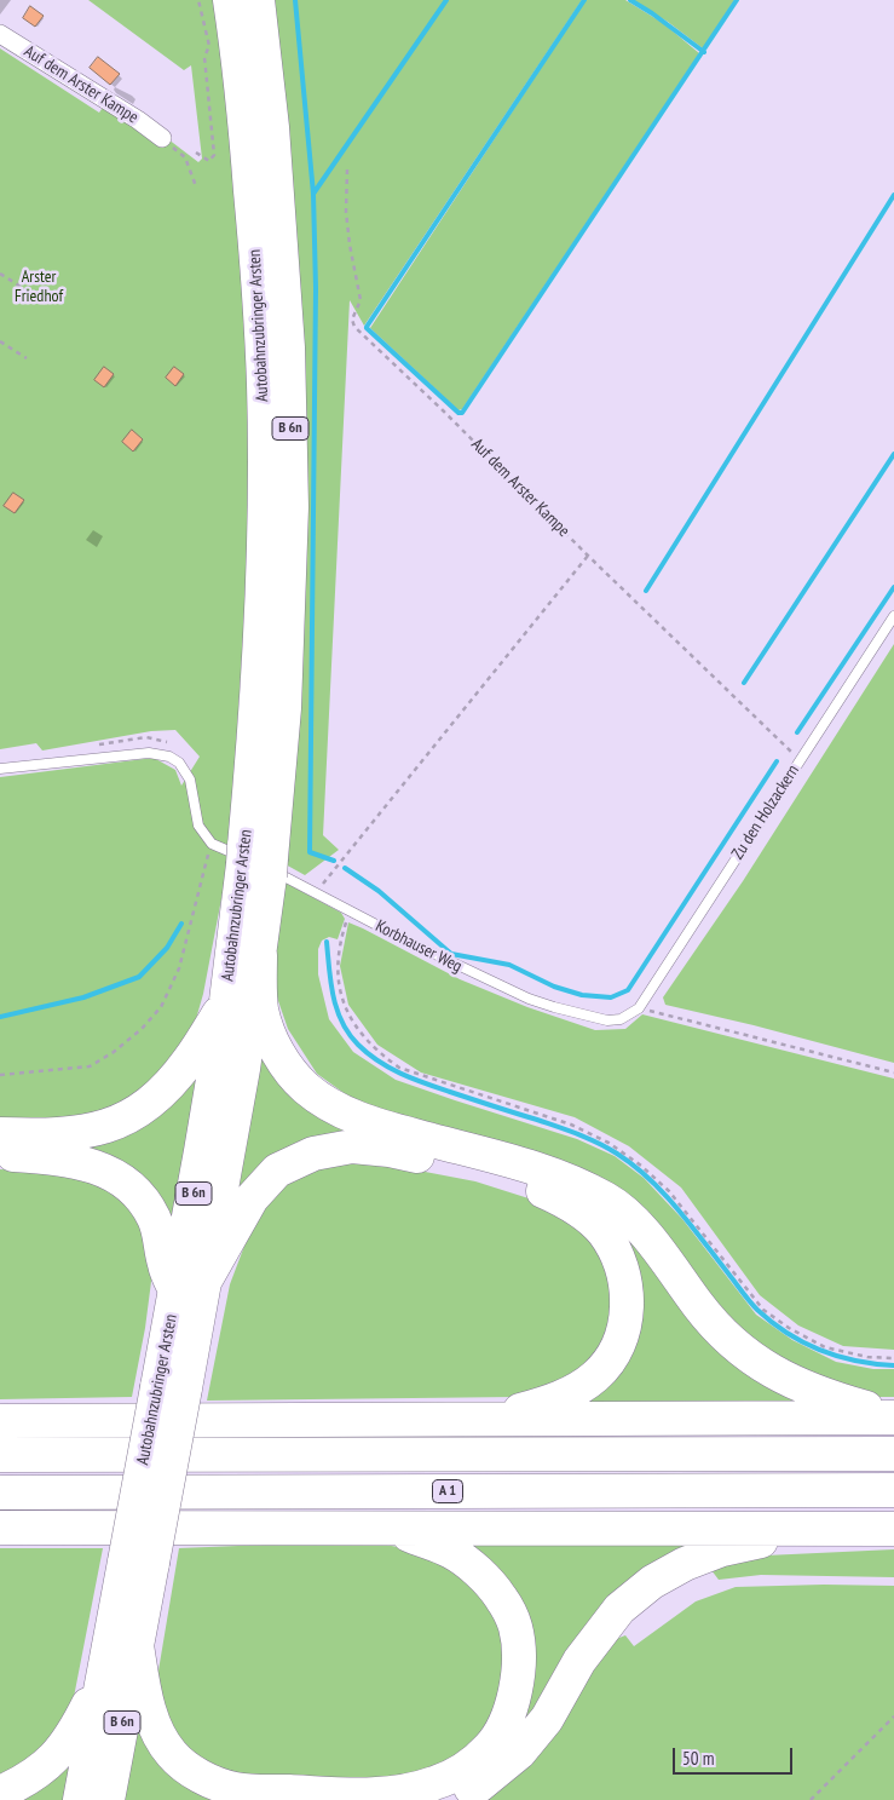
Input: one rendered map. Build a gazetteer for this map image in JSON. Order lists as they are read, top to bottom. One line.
{"streets":{"highway":["Autobahnzubringer Arsten","B 6n","A 1"],"street":["Auf dem Arster Kampe"],"lane":["Zu den Holzackern","Korbhauser Weg"]},"crossings":[["Auf dem Arster Kampe","Zu den Holzackern"],["Zu den Holzackern","Korbhauser Weg"]],"parks":["Arster Friedhof"],"scale_bar":"50 m"}
